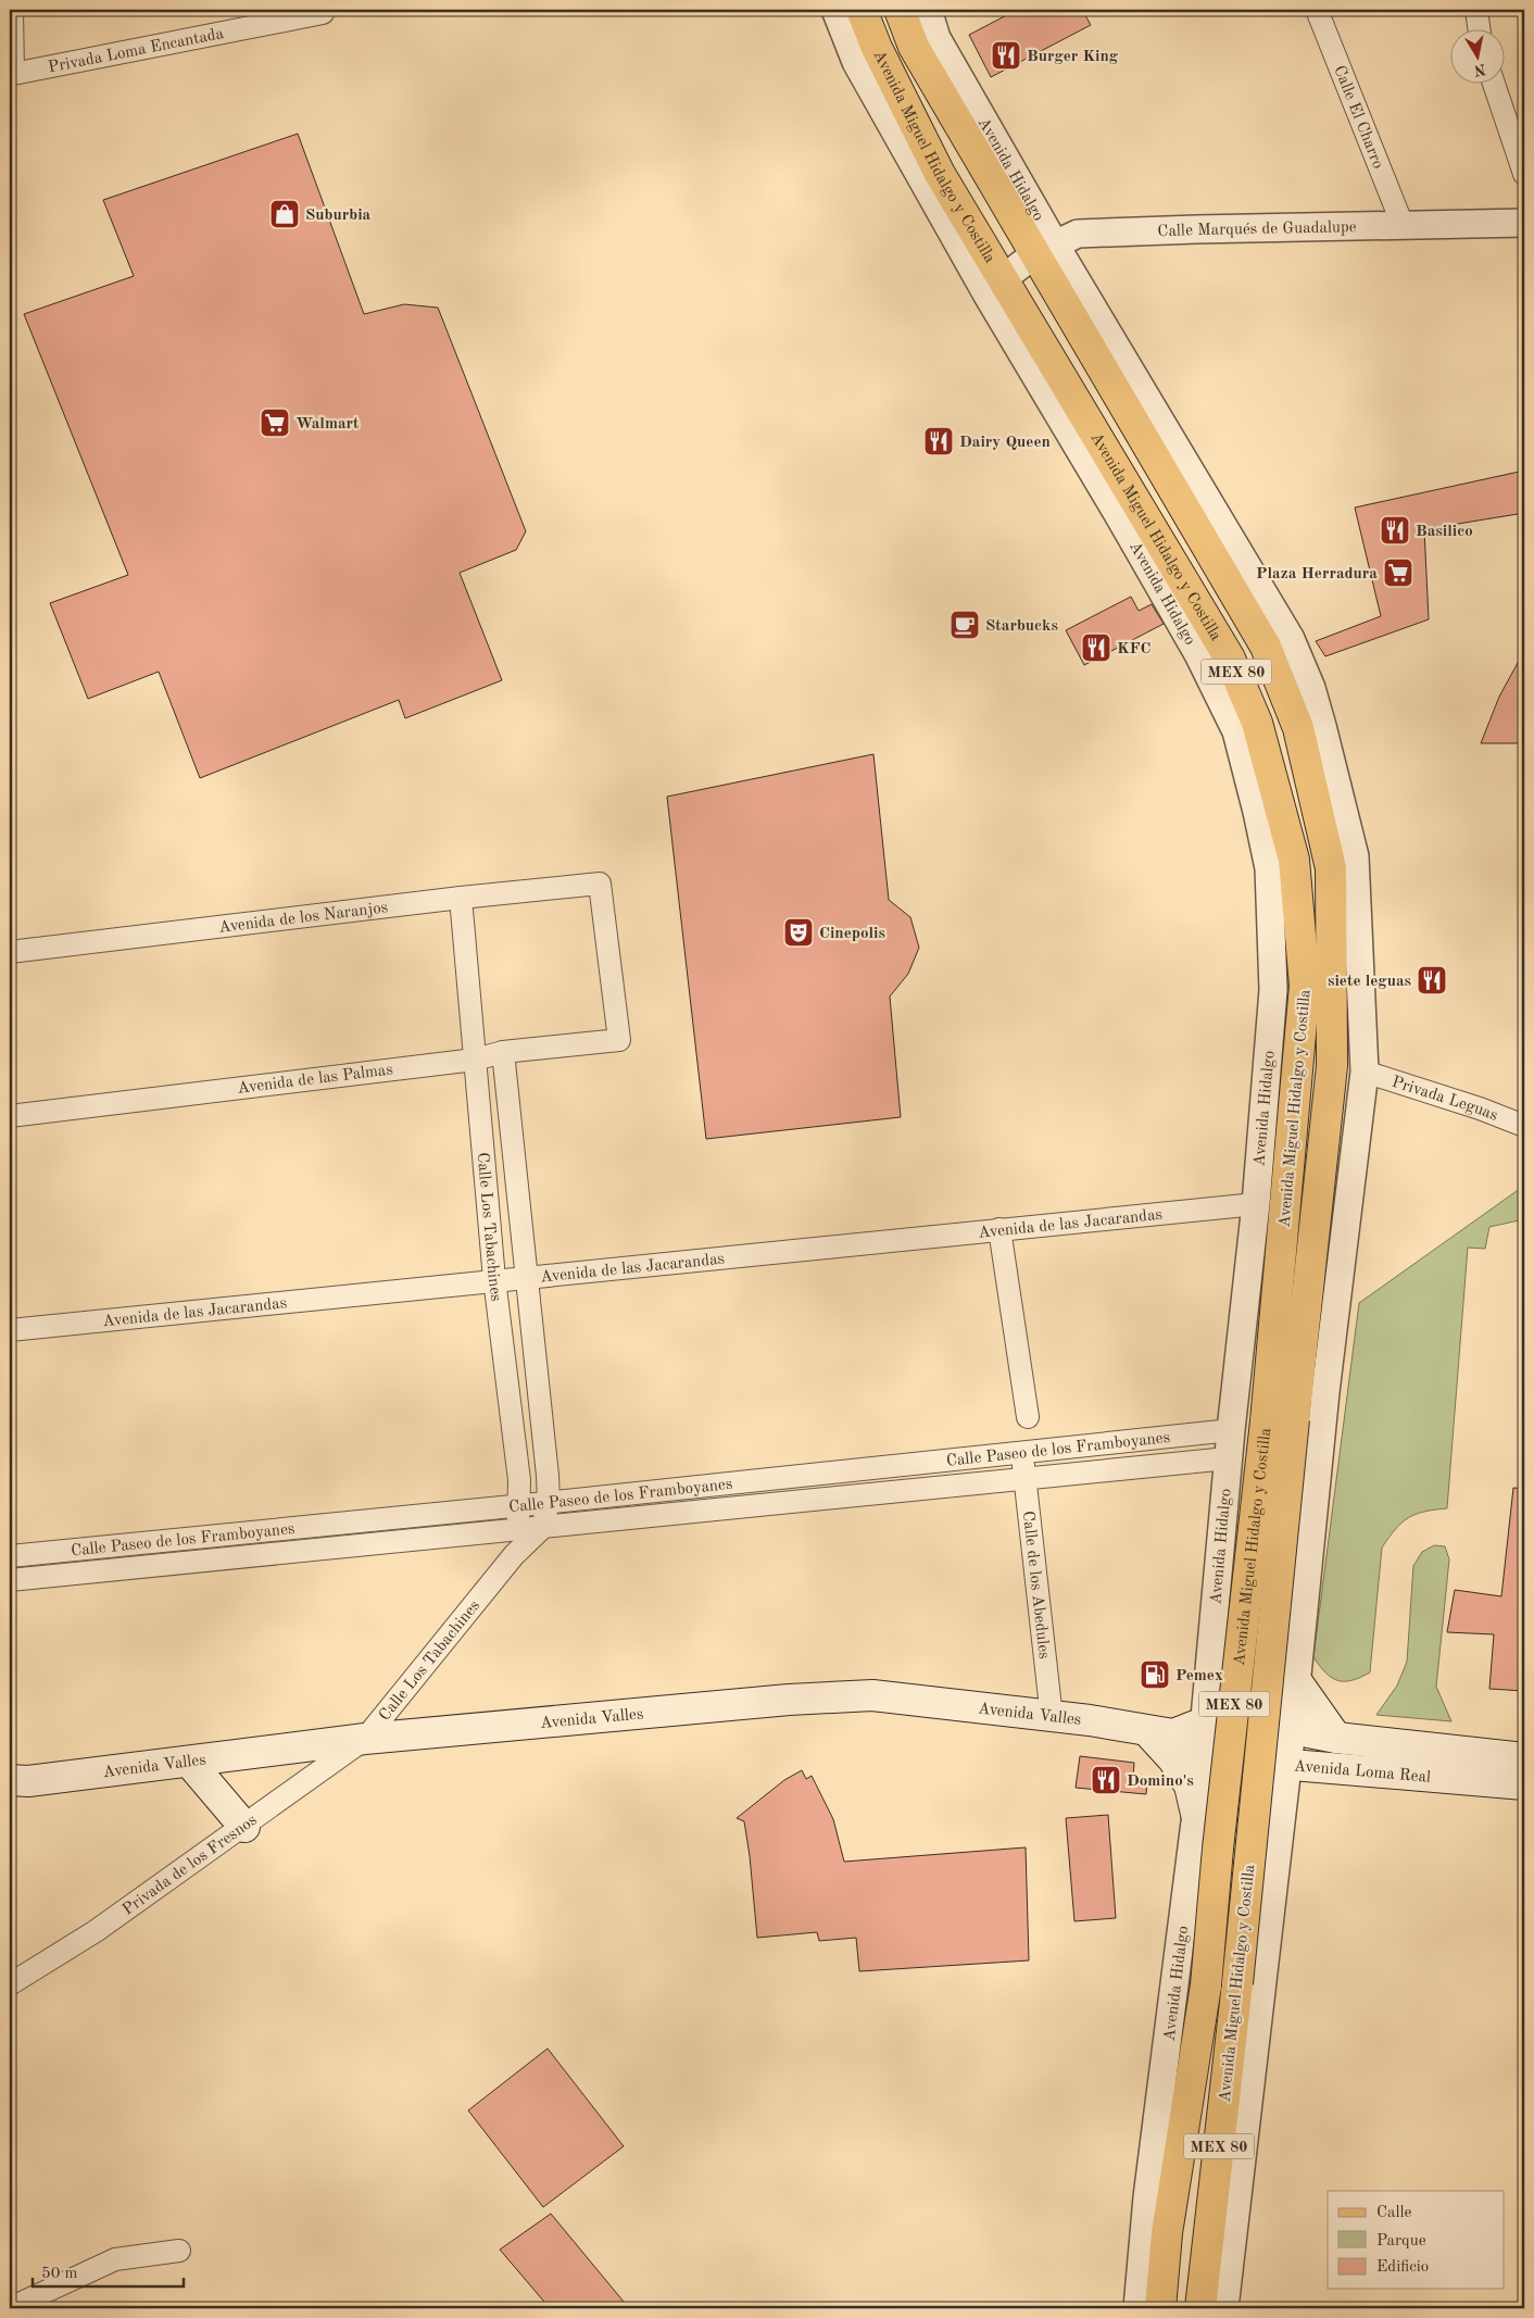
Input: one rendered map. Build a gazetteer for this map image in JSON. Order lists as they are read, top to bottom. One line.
{"streets":{"main road":["Avenida Miguel Hidalgo y Costilla","MEX 80","Avenida Valles","Avenida Loma Real"],"street":["Privada Loma Encantada","Calle El Charro","Avenida Hidalgo","Calle Marqués de Guadalupe","Avenida de los Naranjos","Avenida de las Palmas","Privada Leguas","Avenida de las Jacarandas","Calle Los Tabachines","Calle Paseo de los Framboyanes","Calle de los Abedules","Privada de los Fresnos"]},"crossings":[["Calle El Charro","Calle Marqués de Guadalupe"],["Avenida Miguel Hidalgo y Costilla","Avenida Hidalgo"],["Avenida Miguel Hidalgo y Costilla","Calle Marqués de Guadalupe"],["Avenida Hidalgo","Calle Marqués de Guadalupe"],["Avenida Hidalgo","Privada Leguas"],["Avenida Hidalgo","Avenida de las Jacarandas"],["Avenida Hidalgo","Calle Paseo de los Framboyanes"],["Avenida Hidalgo","Avenida Valles"],["Avenida Hidalgo","Avenida Loma Real"],["Avenida de los Naranjos","Avenida de las Palmas"],["Avenida de los Naranjos","Calle Los Tabachines"],["Avenida de las Palmas","Calle Los Tabachines"],["Avenida de las Jacarandas","Calle Los Tabachines"],["Calle Los Tabachines","Calle Paseo de los Framboyanes"],["Calle Los Tabachines","Avenida Valles"],["Calle Los Tabachines","Privada de los Fresnos"],["Calle Paseo de los Framboyanes","Calle de los Abedules"],["Calle de los Abedules","Avenida Valles"],["Avenida Valles","Avenida Loma Real"],["Avenida Valles","Privada de los Fresnos"]],"places":{"restaurant":["Burger King","Dairy Queen","Basilico","KFC","siete leguas","Domino's"],"shop":["Suburbia"],"supermarket":["Walmart","Plaza Herradura"],"cafe":["Starbucks"],"theatre":["Cinepolis"],"fuel station":["Pemex"]},"legend":["Calle","Parque","Edificio"],"scale_bar":"50 m","north":"bottom"}
